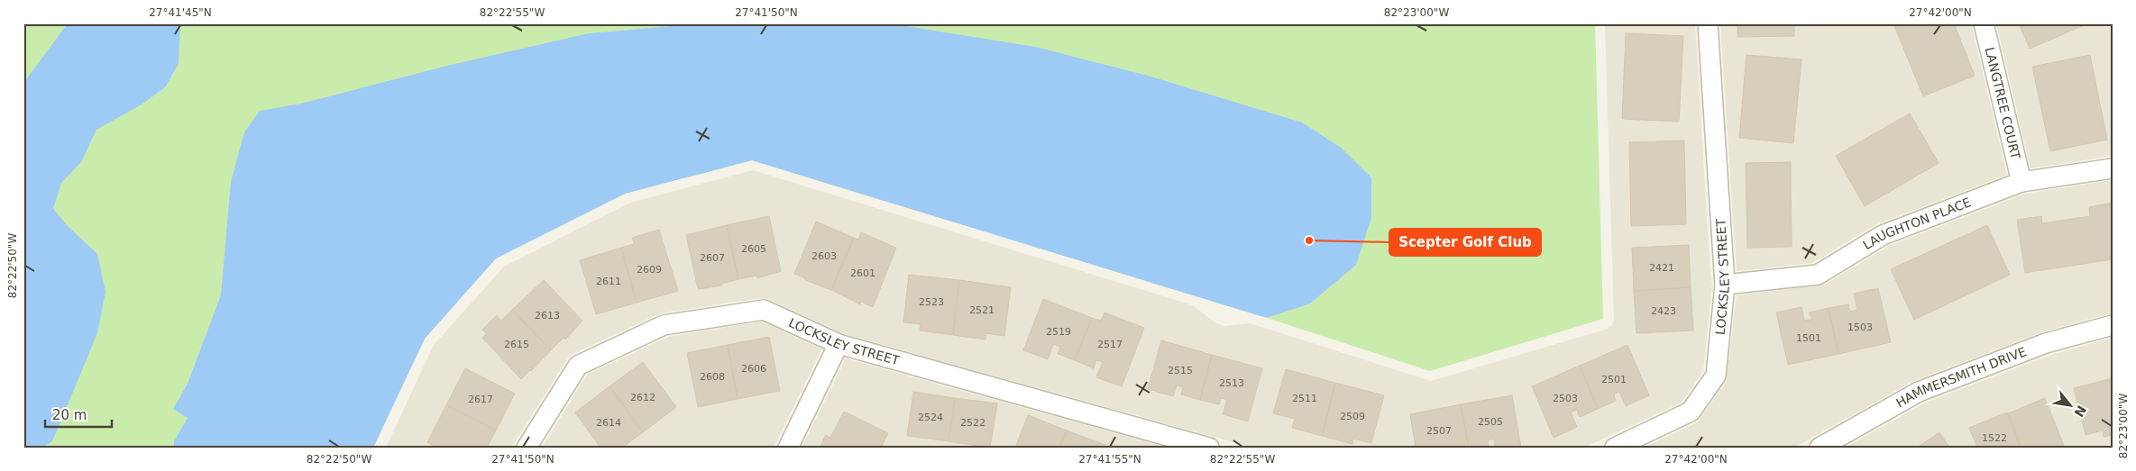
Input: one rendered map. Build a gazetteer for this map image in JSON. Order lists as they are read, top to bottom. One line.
{"streets":{"street":["LANGTREE COURT","LAUGHTON PLACE","LOCKSLEY STREET","HAMMERSMITH DRIVE"]},"crossings":[["LANGTREE COURT","LAUGHTON PLACE"],["LAUGHTON PLACE","LOCKSLEY STREET"]],"places":["Scepter Golf Club"],"house_numbers":["2605","2603","2607","2421","2609","2601","2611","2523","2521","2423","2613","1503","2519","1501","2615","2517","2606","2515","2608","2501","2513","2612","2511","2503","2617","2509","2524","2505","2614","2522","2507","1522"],"scale_bar":"20 m","north":"bottom right","coordinates":["27°41'45\"N","82°22'55\"W","27°41'50\"N","82°23'00\"W","27°42'00\"N","82°22'50\"W","27°41'55\"N"]}
